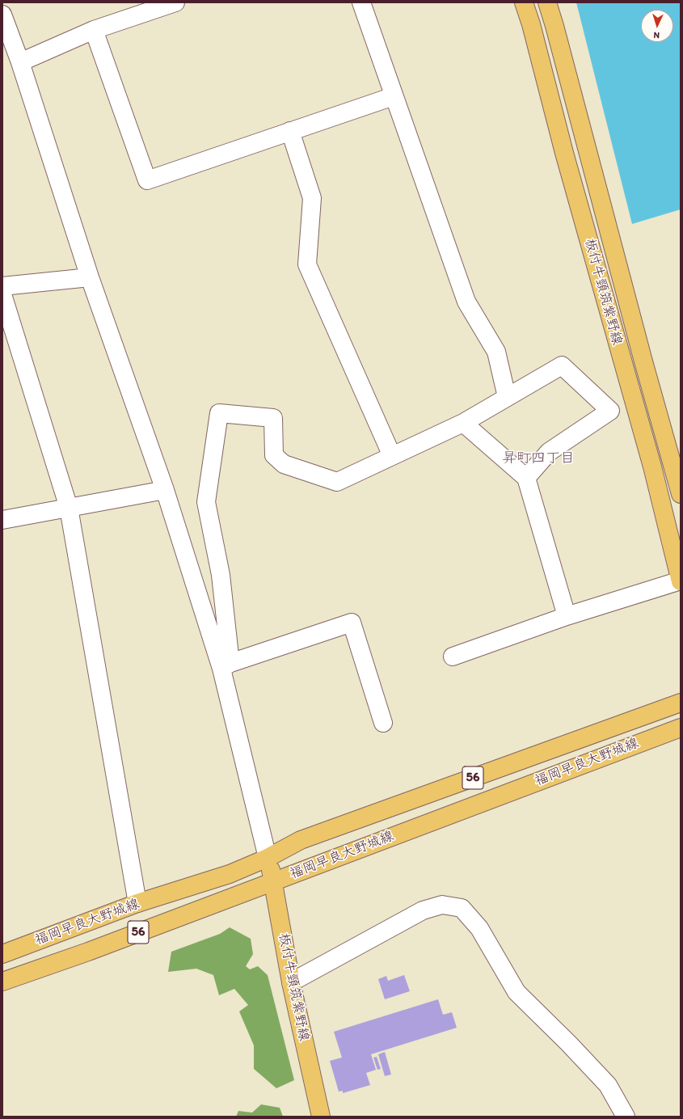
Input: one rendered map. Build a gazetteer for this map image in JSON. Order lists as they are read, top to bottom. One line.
{"streets":{"main road":["板付牛頸筑紫野線","福岡早良大野城線","56"]},"crossings":[["板付牛頸筑紫野線","福岡早良大野城線"]],"districts":["昇町四丁目"],"north":"bottom"}
